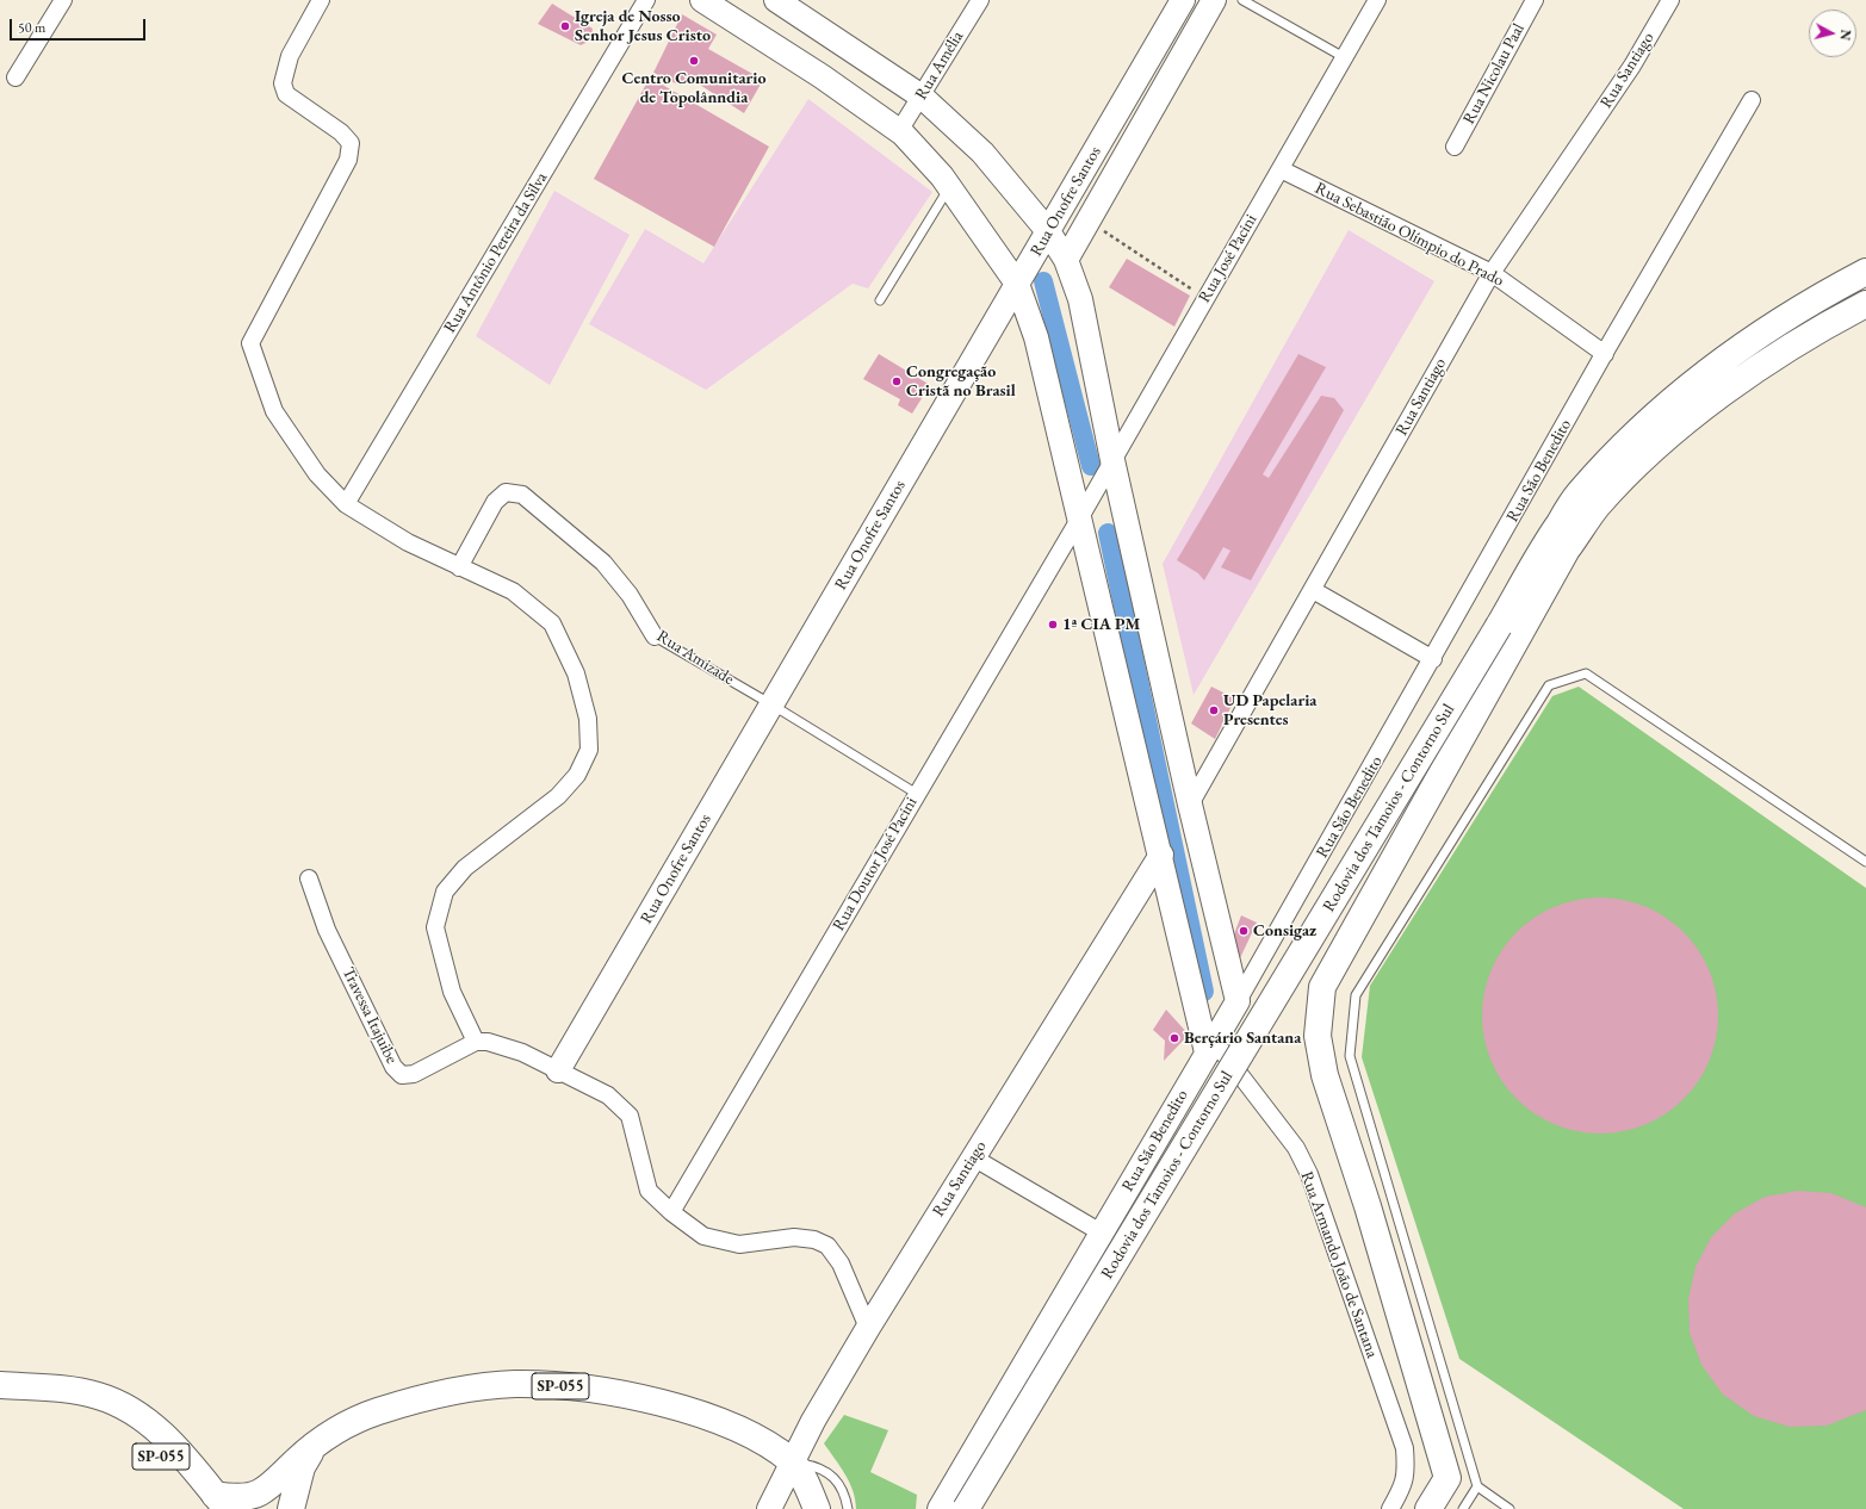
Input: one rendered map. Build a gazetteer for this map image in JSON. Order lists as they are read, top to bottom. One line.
{"streets":{"main road":["Rodovia dos Tamoios - Contorno Sul","SP-055"],"street":["Rua Amélia","Rua Santiago","Rua Nicolau Paal","Rua Onofre Santos","Rua Sebastião Olímpio do Prado","Rua Antônio Pereira da Silva","Rua José Pacini","Rua São Benedito","Rua Amizade","Rua Doutor José Pacini","Travessa Itajuibe","Rua Armando João de Santana"]},"crossings":[["Rua Santiago","Rua Sebastião Olímpio do Prado"],["Rua Santiago","SP-055"],["Rua Onofre Santos","Rua Amizade"],["Rua Sebastião Olímpio do Prado","Rua José Pacini"],["Rua Sebastião Olímpio do Prado","Rua São Benedito"],["Rua José Pacini","Rua Doutor José Pacini"],["Rua São Benedito","Rua Armando João de Santana"],["Rua Amizade","Rua Doutor José Pacini"]],"places":["Igreja de Nosso Senhor Jesus Cristo","Centro Comunitario de Topolânndia","Congregação Cristã no Brasil","1ª CIA PM","UD Papelaria Presentes","Consigaz","Berçário Santana"],"scale_bar":"50 m","north":"right"}
